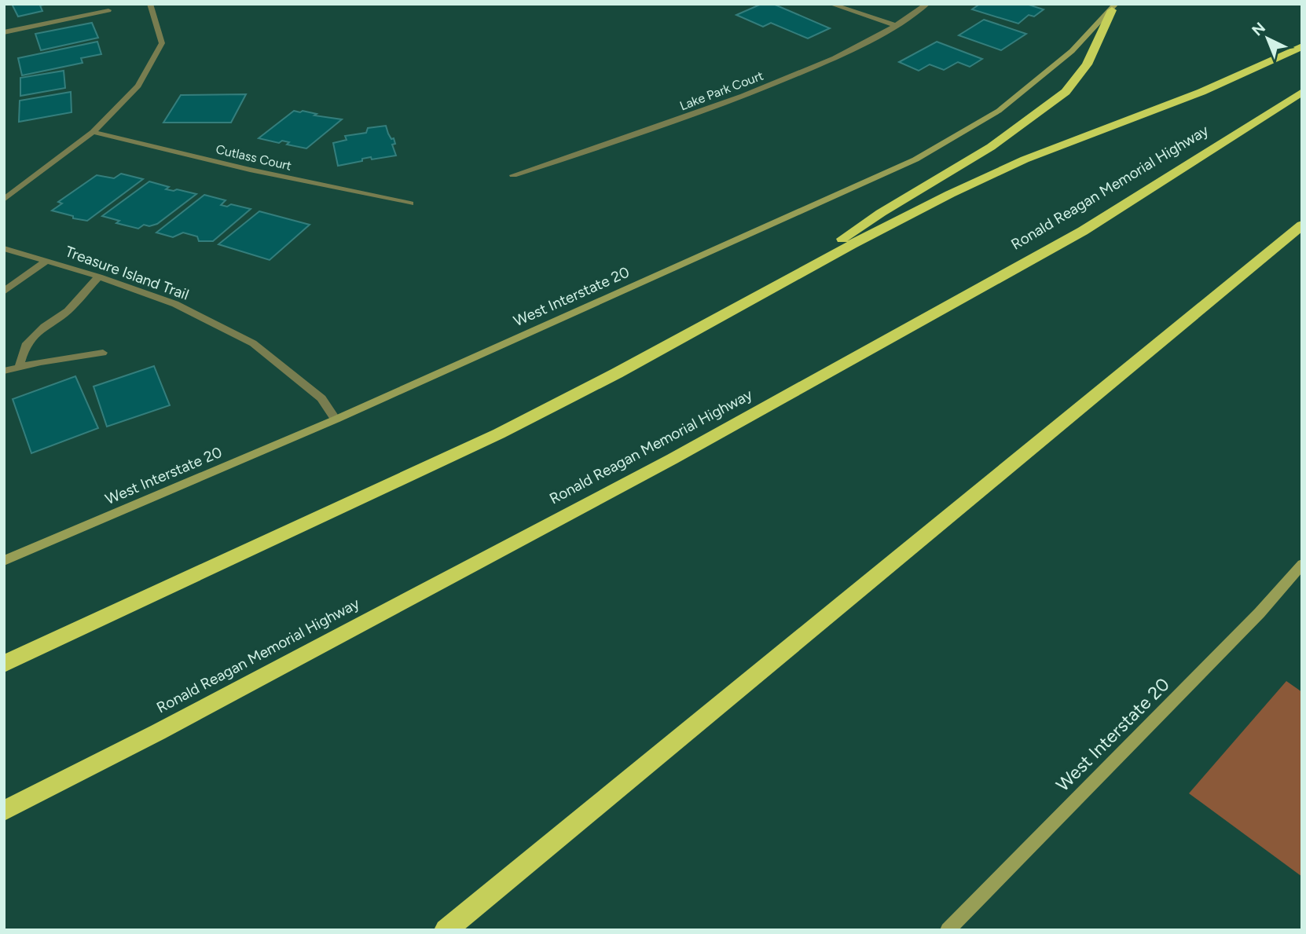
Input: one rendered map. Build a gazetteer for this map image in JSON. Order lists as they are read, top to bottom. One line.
{"streets":{"highway":["Ronald Reagan Memorial Highway"],"main road":["West Interstate 20"],"street":["Lake Park Court","Cutlass Court","Treasure Island Trail"]},"crossings":[["Treasure Island Trail","West Interstate 20"]],"north":"top left"}
